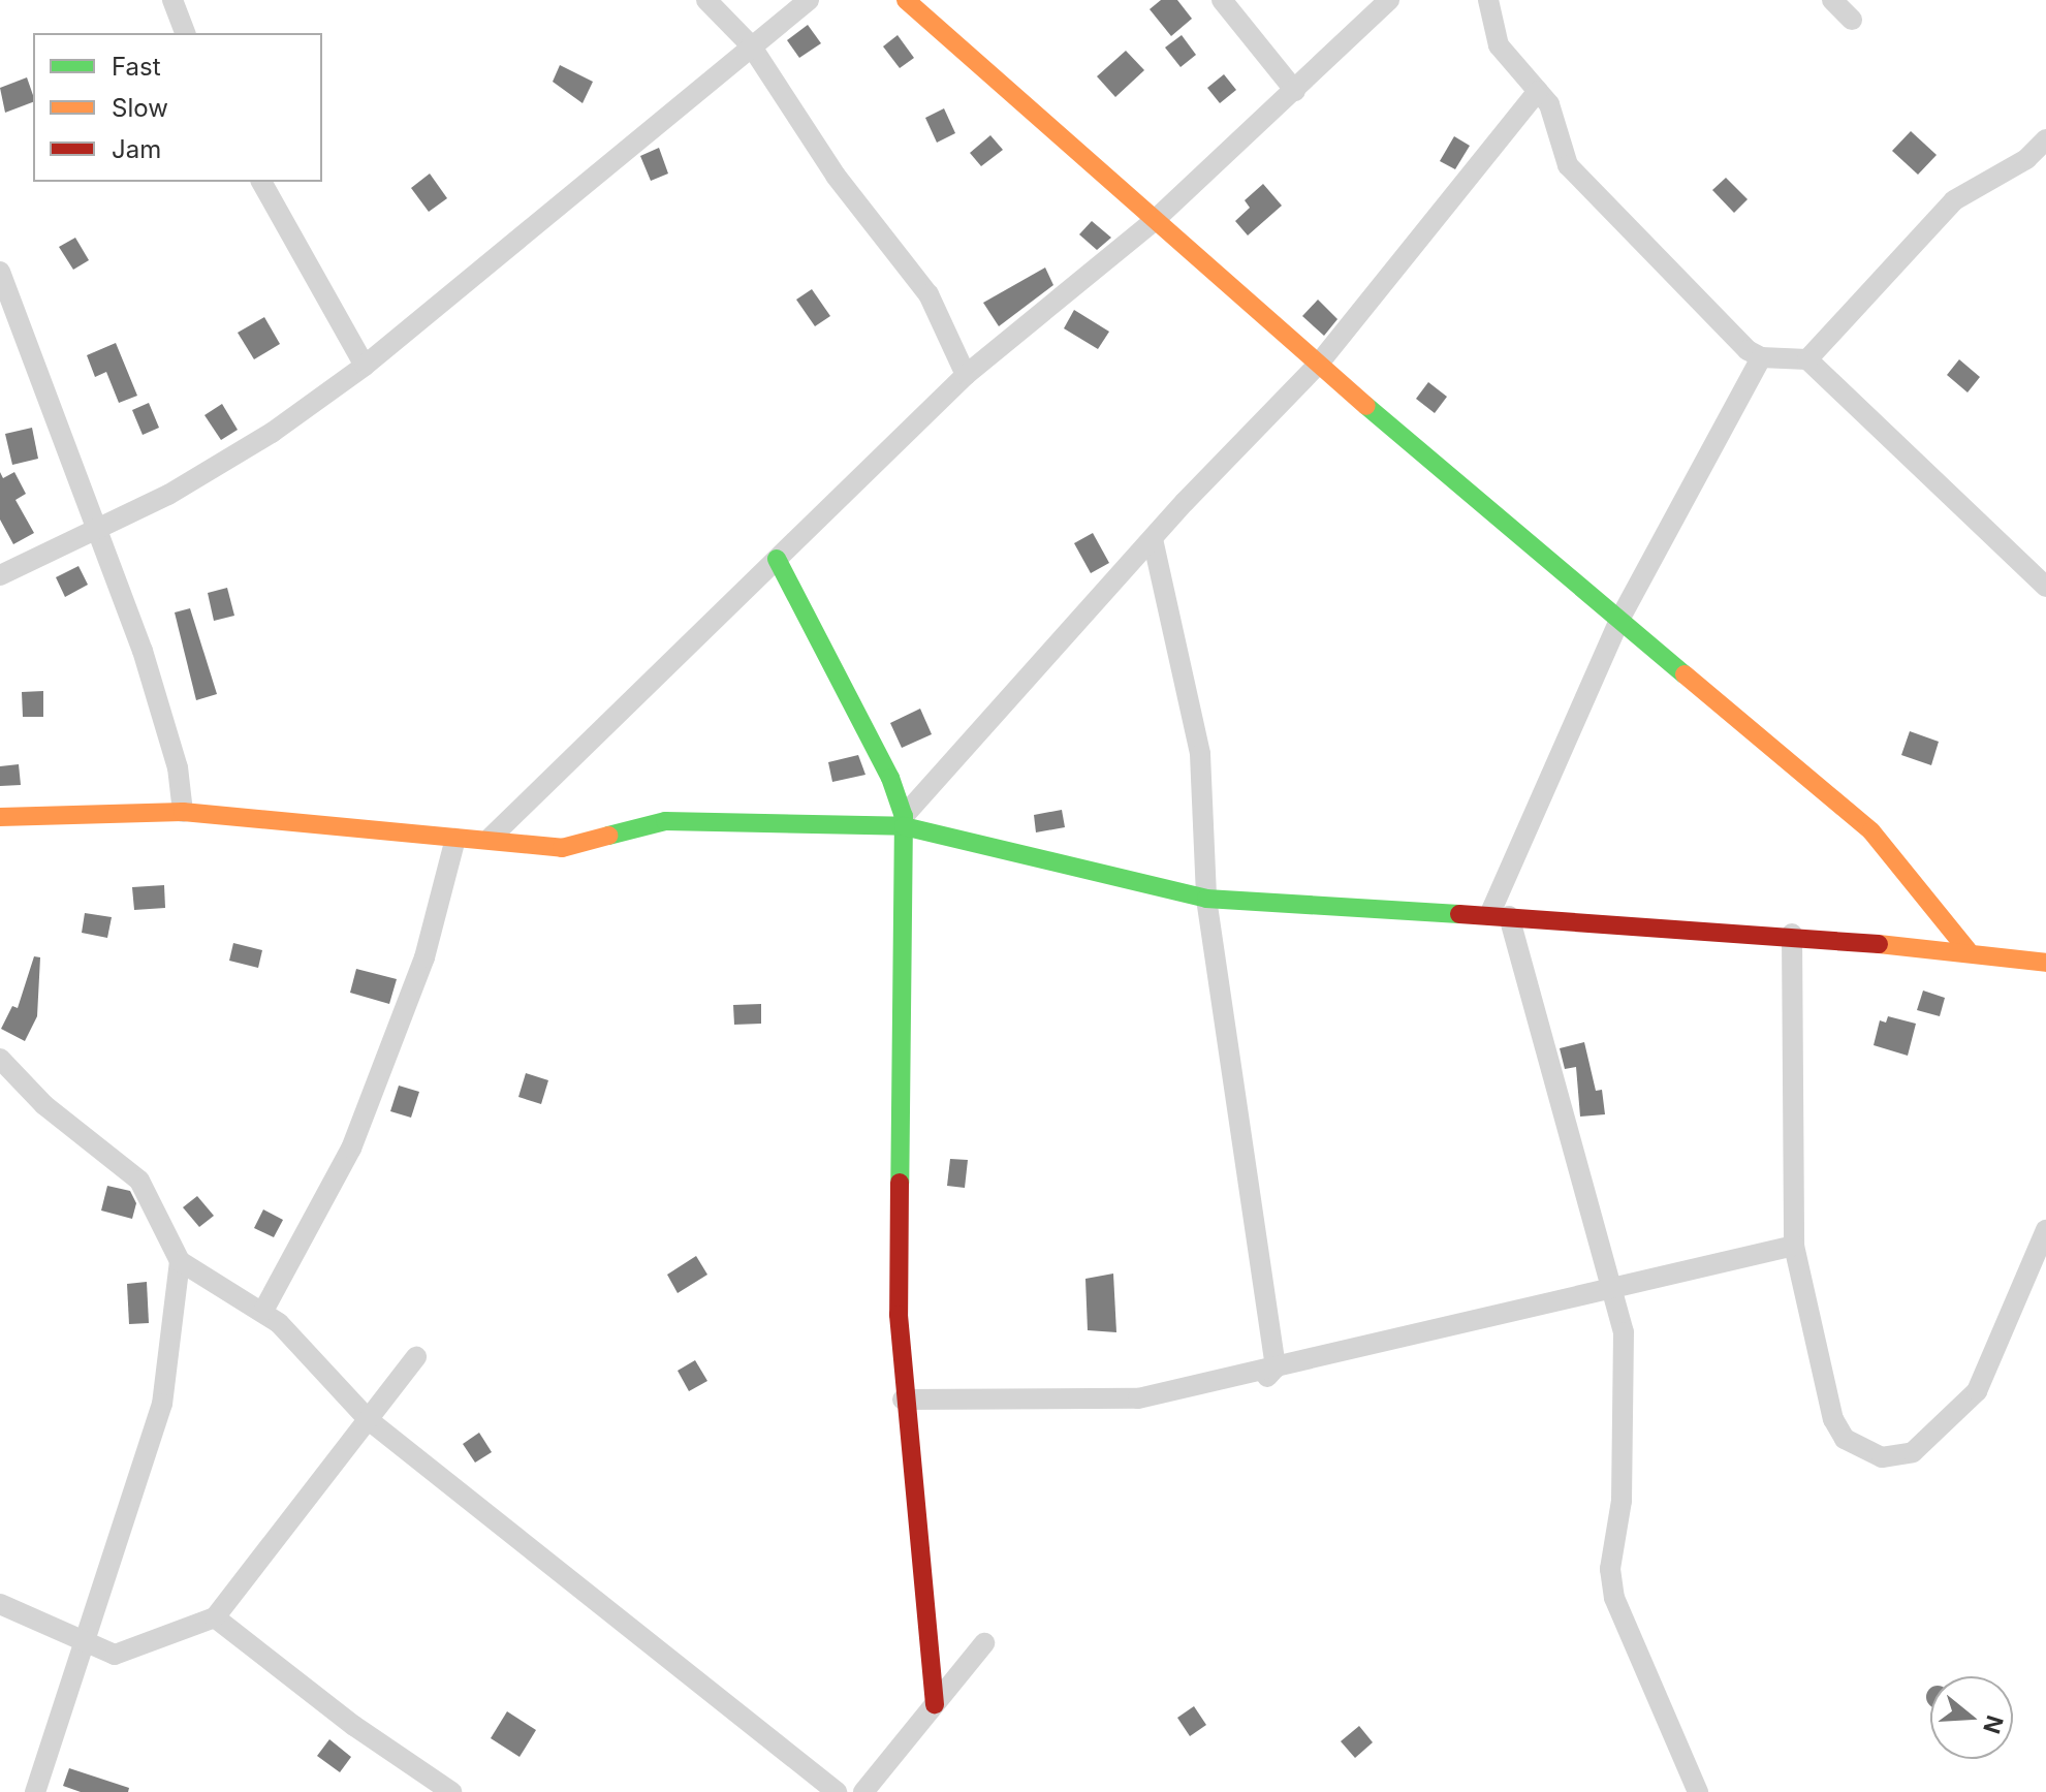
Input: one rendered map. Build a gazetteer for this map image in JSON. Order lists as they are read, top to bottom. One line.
{"legend":["Fast","Slow","Jam"],"north":"right"}
